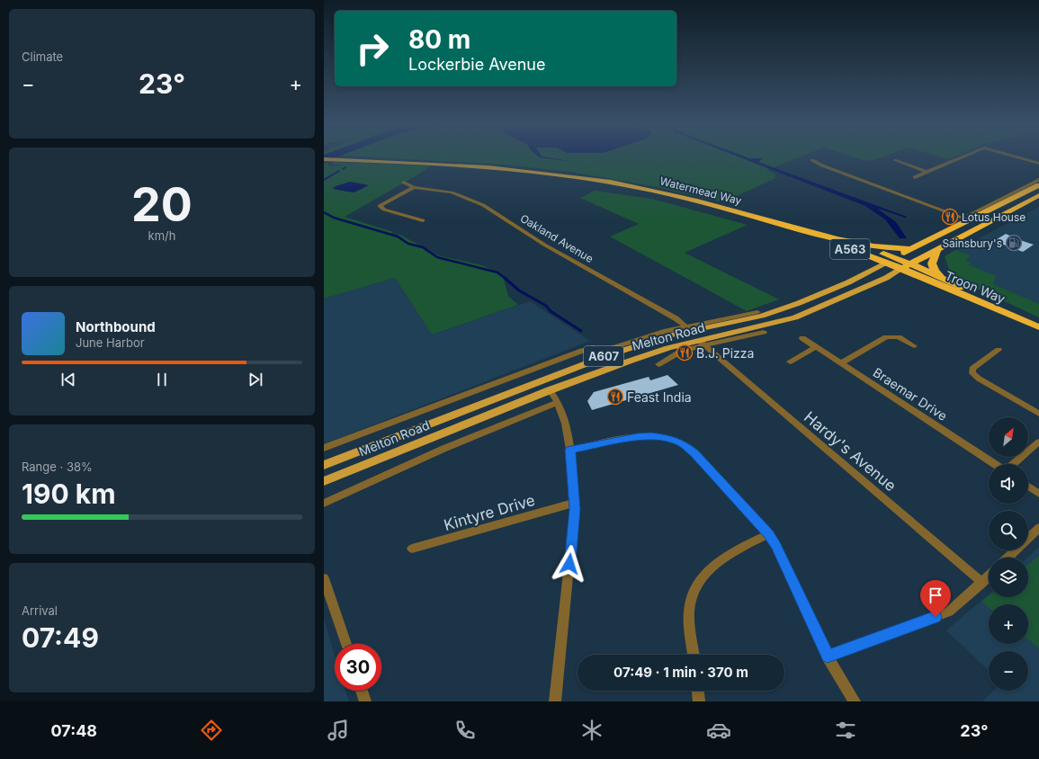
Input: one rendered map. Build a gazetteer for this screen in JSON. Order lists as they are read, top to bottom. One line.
{"streets":{"highway":["Watermead Way","A563","Troon Way","Melton Road","A607"],"street":["Oakland Avenue","Braemar Drive","Hardy's Avenue","Kintyre Drive"]},"crossings":[["Watermead Way","Troon Way"],["Watermead Way","Melton Road"],["Oakland Avenue","Melton Road"],["Troon Way","Melton Road"],["Melton Road","Hardy's Avenue"]],"places":{"restaurant":["Lotus House","B.J. Pizza","Feast India"],"fuel station":["Sainsbury's"]},"north":"top right","page":{"tile":["Climate",["20","km/h"],["Range · 38%","190 km"],["Arrival","07:49"]],"turn":["80 m","Lockerbie Avenue"],"heat":["−","23°","+"],"song":["Northbound","June Harbor"],"map_buttons":["+","−"],"limit":"30","trip":"07:49 · 1 min · 370 m","tabs":["07:48","23°"]}}
